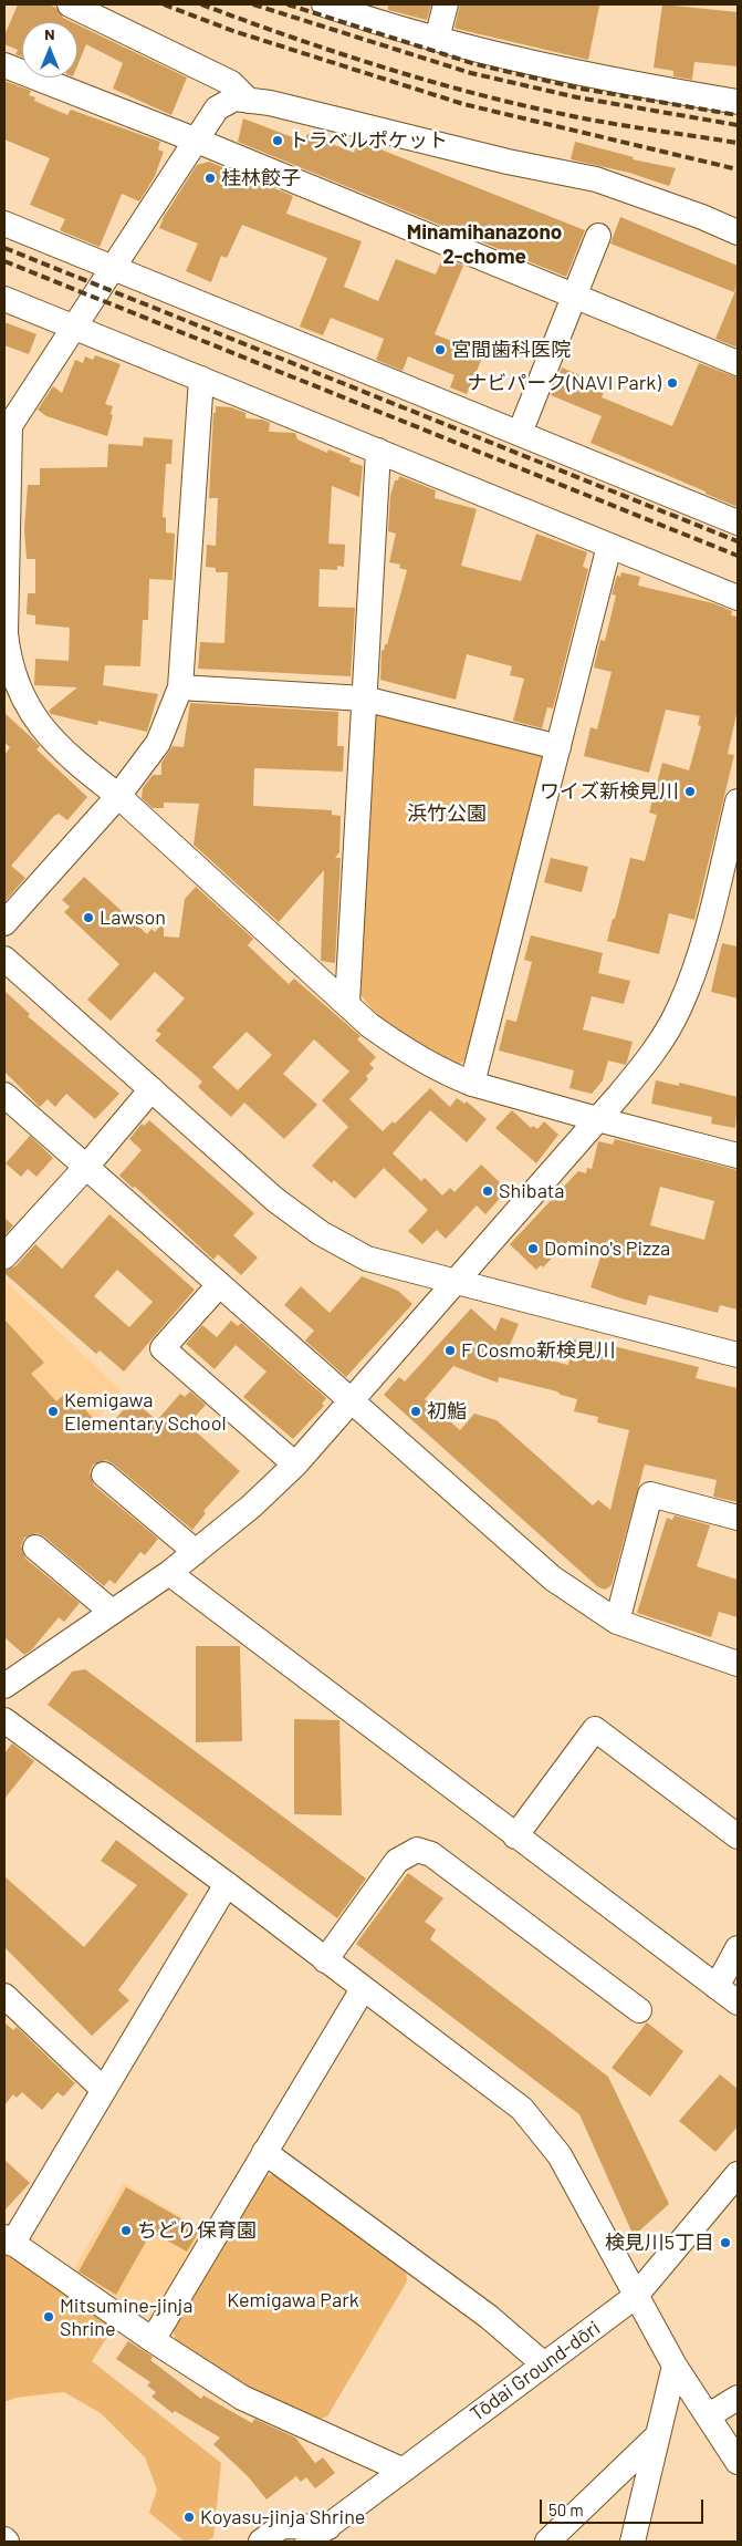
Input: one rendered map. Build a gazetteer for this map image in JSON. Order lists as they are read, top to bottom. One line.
{"streets":{"street":["Tōdai Ground-dōri"]},"districts":["Minamihanazono 2-chome"],"parks":["浜竹公園","Kemigawa Park"],"places":["トラベルポケット","桂林餃子","宮間歯科医院","ナビパーク(NAVI Park)","ワイズ新検見川","Lawson","Shibata","Domino's Pizza","F Cosmo新検見川","Kemigawa Elementary School","初鮨","ちどり保育園","検見川5丁目","Mitsumine-jinja Shrine","Koyasu-jinja Shrine"],"scale_bar":"50 m","north":"top"}
